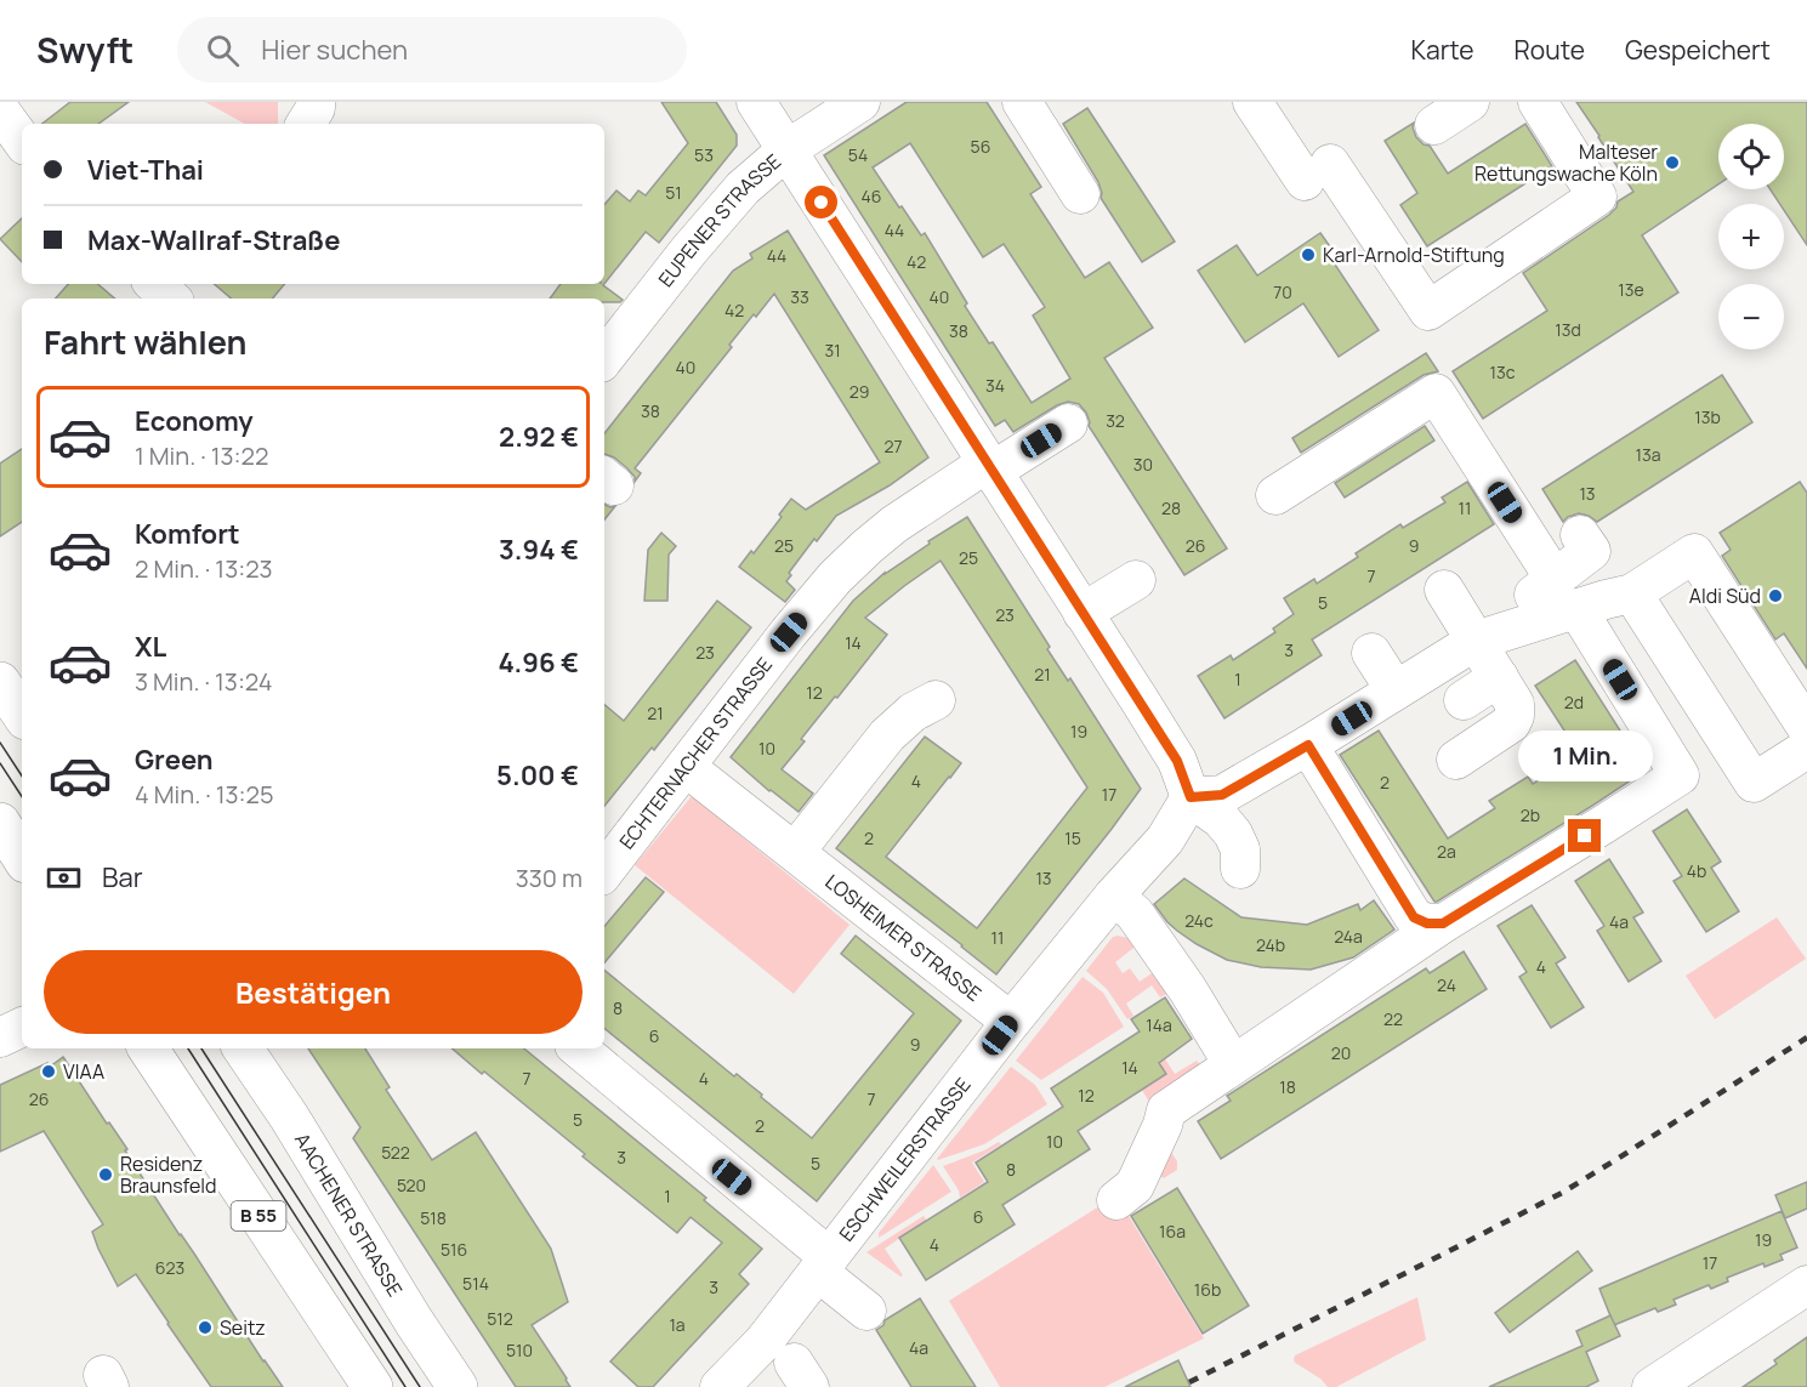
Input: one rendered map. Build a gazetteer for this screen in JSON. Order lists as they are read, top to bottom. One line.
{"streets":{"main road":["B 55","AACHENER STRASSE"],"street":["EUPENER STRASSE","ECHTERNACHER STRASSE","LOSHEIMER STRASSE","ESCHWEILERSTRASSE"]},"crossings":[["ECHTERNACHER STRASSE","LOSHEIMER STRASSE"],["LOSHEIMER STRASSE","ESCHWEILERSTRASSE"]],"places":["Malteser Rettungswache Köln","Karl-Arnold-Stiftung","Aldi Süd","VIAA","Residenz Braunsfeld","Seitz"],"house_numbers":["56","53","54","51","46","44","44","42","13e","70","33","40","42","13d","38","31","40","13c","34","29","38","13b","32","27","13a","30","13","28","11","25","26","9","25","7","5","23","14","3","23","21","1","12","2d","21","19","10","4","2","17","2b","2","15","2a","4b","13","24c","4a","24a","11","24b","4","24","8","22","14a","6","9","20","14","7","4","18","12","26","7","5","2","10","522","3","5","8","520","1","6","518","16a","19","4","516","17","623","514","3","16b","512","1a","4a","510"],"page":{"header":"Swyft","search":"Hier suchen","nav":["Karte","Route","Gespeichert"],"map_buttons":["+","−"],"banner":["Viet-Thai","Max-Wallraf-Straße"],"heading":"Fahrt wählen","list":[{"name":"Economy","note":"1 Min. · 13:22","value":"2.92 €"},{"name":"Komfort","note":"2 Min. · 13:23","value":"3.94 €"},{"name":"XL","note":"3 Min. · 13:24","value":"4.96 €"},{"name":"Green","note":"4 Min. · 13:25","value":"5.00 €"}],"bubble":"1 Min.","pay":["Bar","330 m"],"buttons":"Bestätigen"}}
